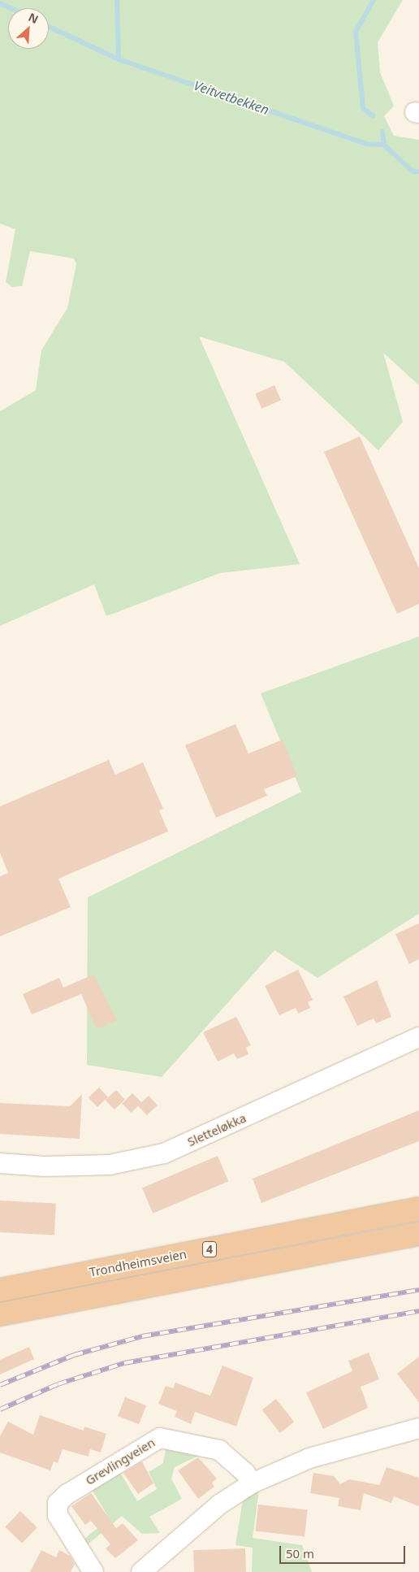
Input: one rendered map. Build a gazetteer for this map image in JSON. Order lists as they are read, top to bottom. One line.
{"streets":{"highway":["4","Trondheimsveien"],"street":["Sletteløkka","Grevlingveien"]},"water":["Veitvetbekken"],"scale_bar":"50 m","north":"top right"}
